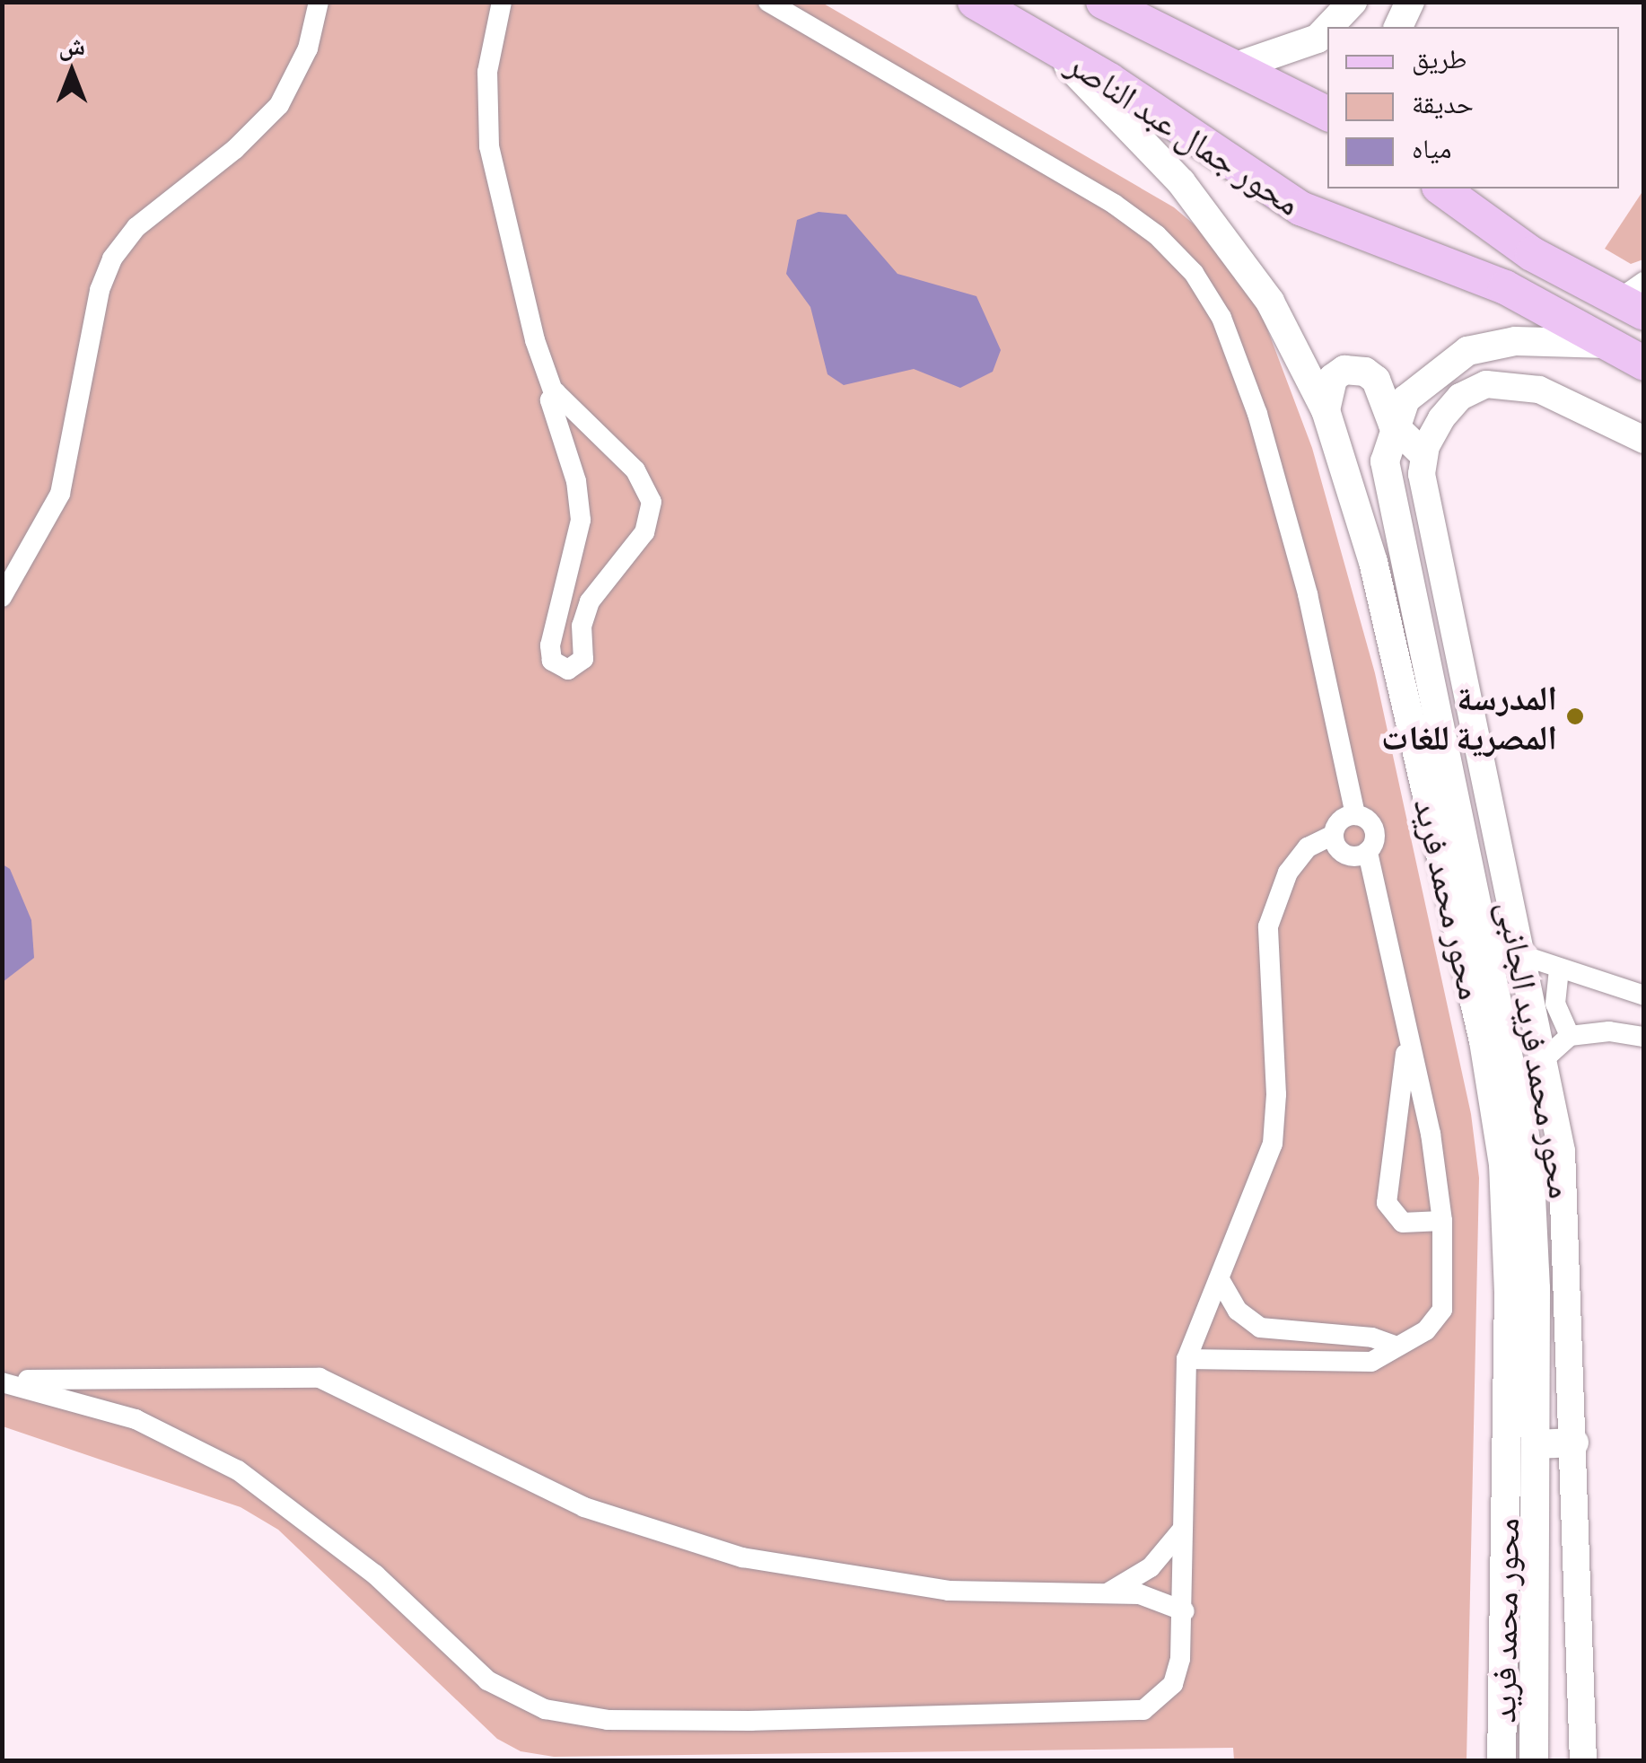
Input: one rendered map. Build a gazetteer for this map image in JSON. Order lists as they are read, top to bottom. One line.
{"streets":{"main road":["محور جمال عبد الناصر","محور محمد فريد"],"street":["محور محمد فريد الجانبى"]},"crossings":[["محور جمال عبد الناصر","محور محمد فريد"]],"places":["المدرسة المصرية للغات"],"legend":["طريق","حديقة","مياه"],"north":"top"}
